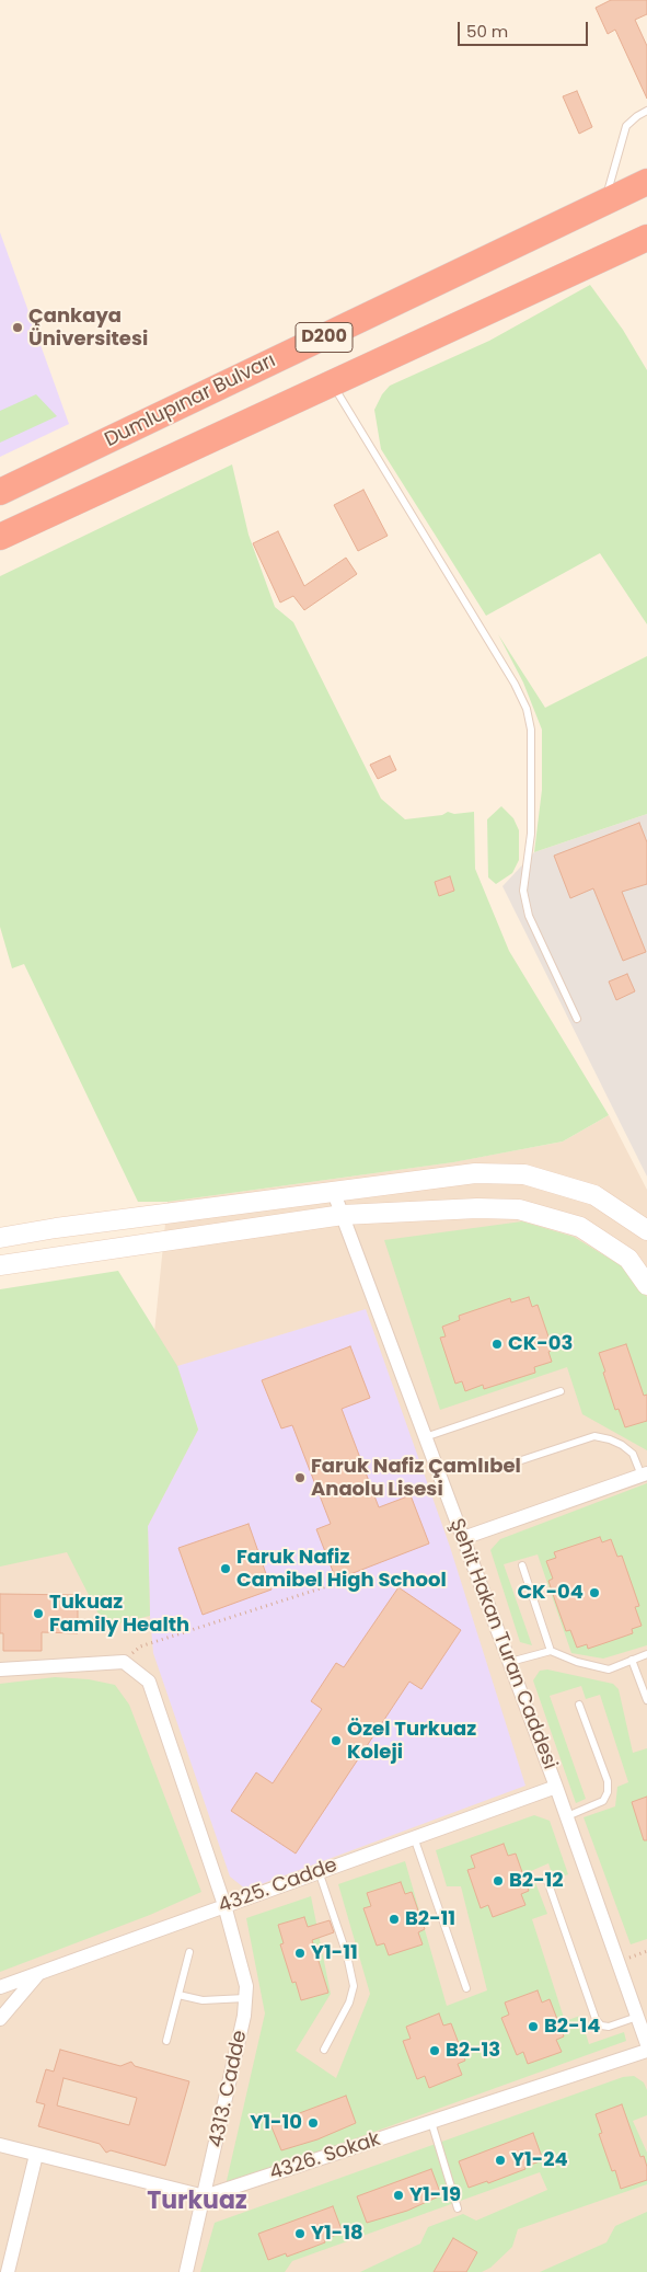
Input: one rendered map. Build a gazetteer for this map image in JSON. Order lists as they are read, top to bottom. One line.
{"streets":{"highway":["D200","Dumlupınar Bulvarı"],"street":["Şehit Hakan Turan Caddesi","4325. Cadde","4313. Cadde","4326. Sokak"]},"crossings":[["Şehit Hakan Turan Caddesi","4325. Cadde"],["4325. Cadde","4313. Cadde"],["4313. Cadde","4326. Sokak"]],"districts":["Turkuaz"],"places":["Çankaya Üniversitesi","CK-03","Faruk Nafiz Çamlıbel Anaolu Lisesi","Faruk Nafiz Camibel High School","CK-04","Tukuaz Family Health","Özel Turkuaz Koleji","B2-12","B2-11","Y1-11","B2-14","B2-13","Y1-10","Y1-24","Y1-19","Y1-18"],"scale_bar":"50 m"}
